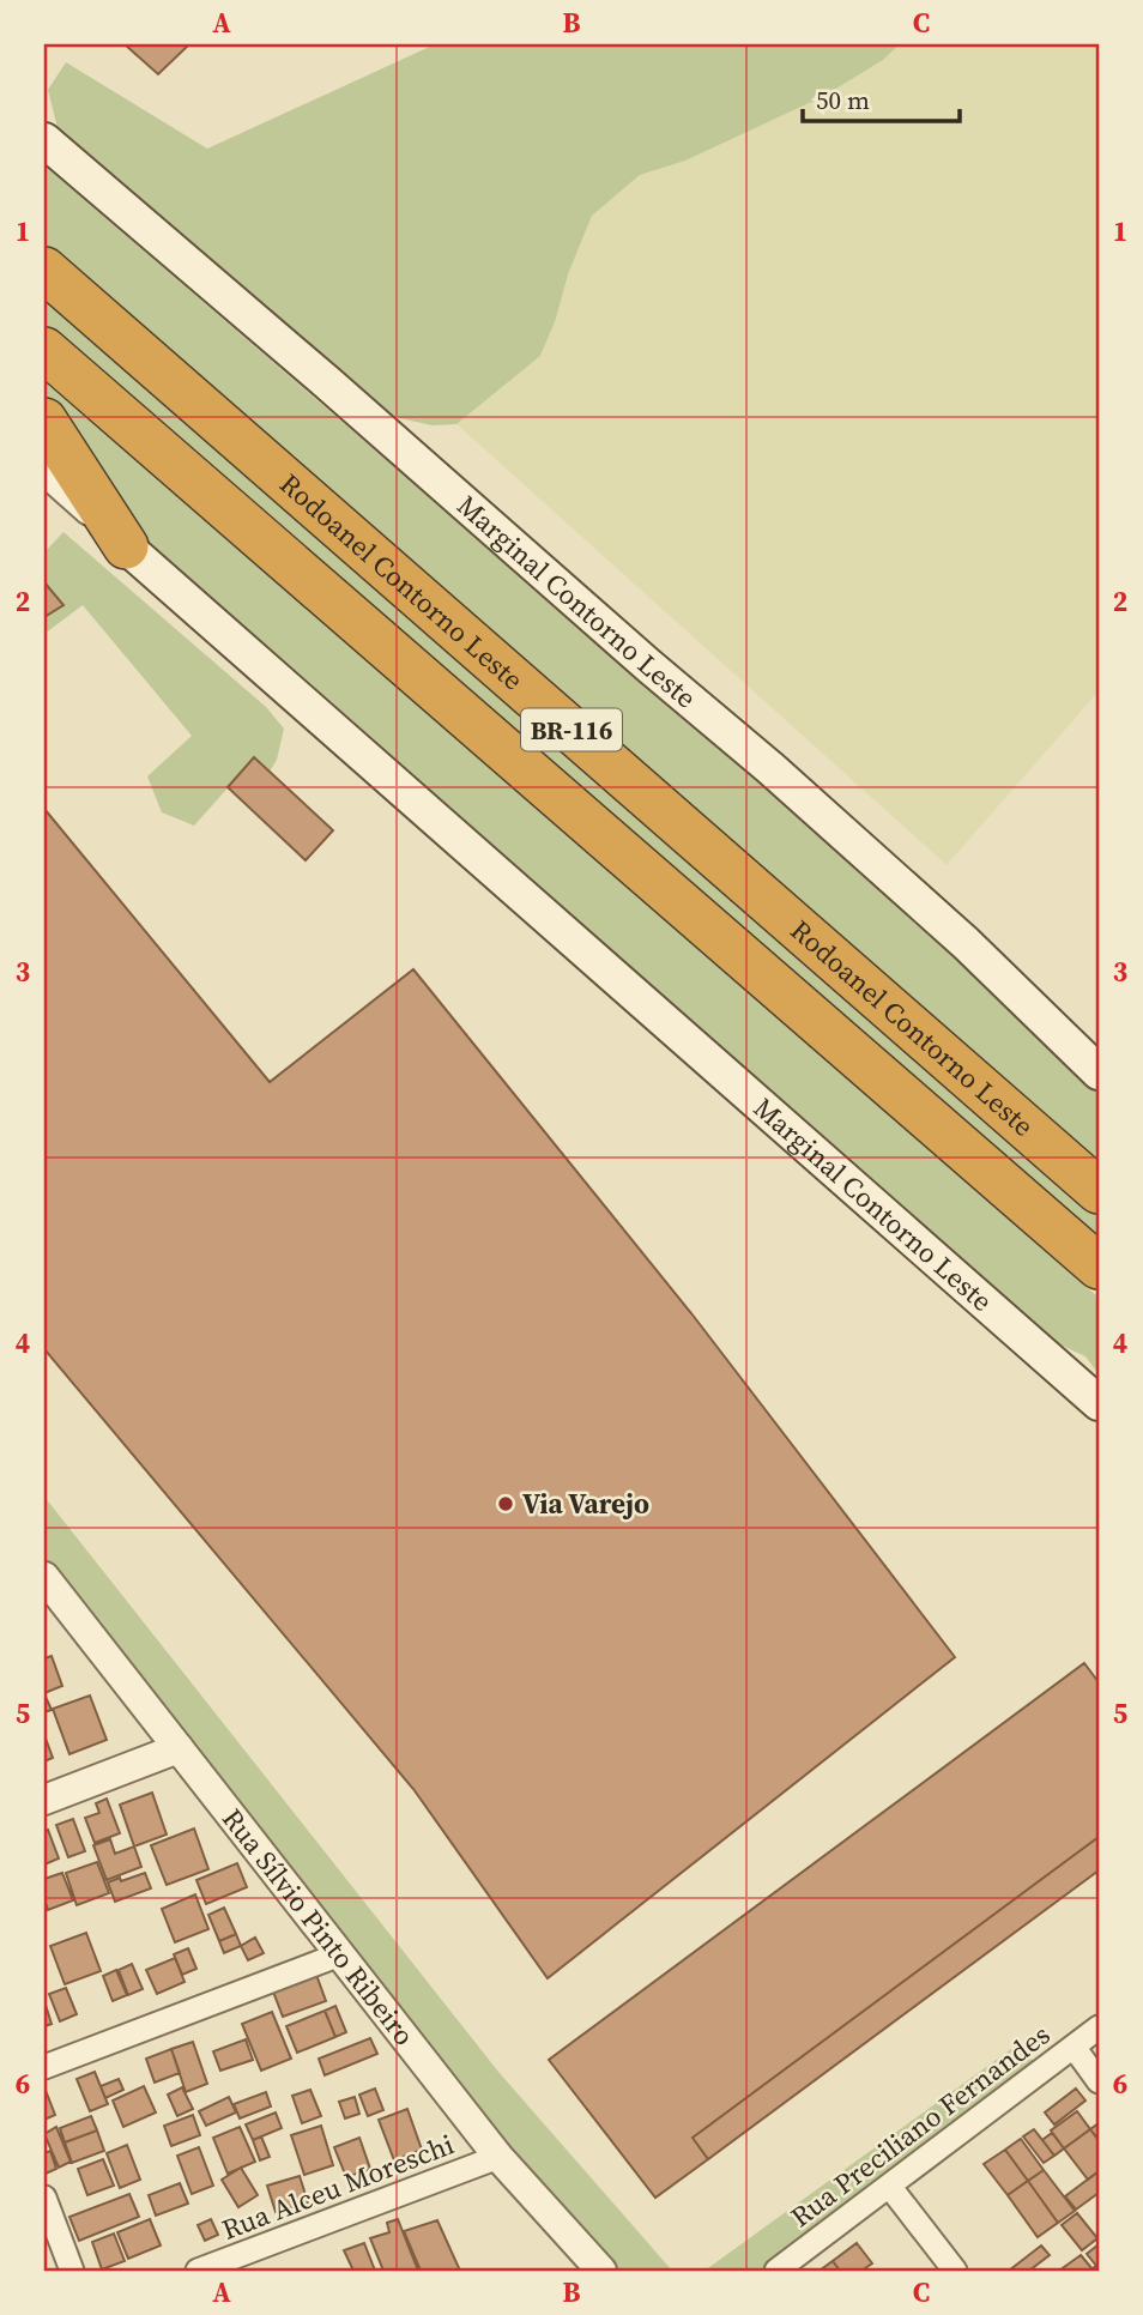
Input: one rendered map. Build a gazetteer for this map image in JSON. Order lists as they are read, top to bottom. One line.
{"streets":{"highway":["Rodoanel Contorno Leste","BR-116"],"main road":["Marginal Contorno Leste"],"street":["Rua Sílvio Pinto Ribeiro","Rua Preciliano Fernandes","Rua Alceu Moreschi"]},"crossings":[["Rua Sílvio Pinto Ribeiro","Rua Alceu Moreschi"]],"places":["Via Varejo"],"scale_bar":"50 m","grid":{"columns":["A","B","C"],"rows":["1","2","3","4","5","6"]}}
